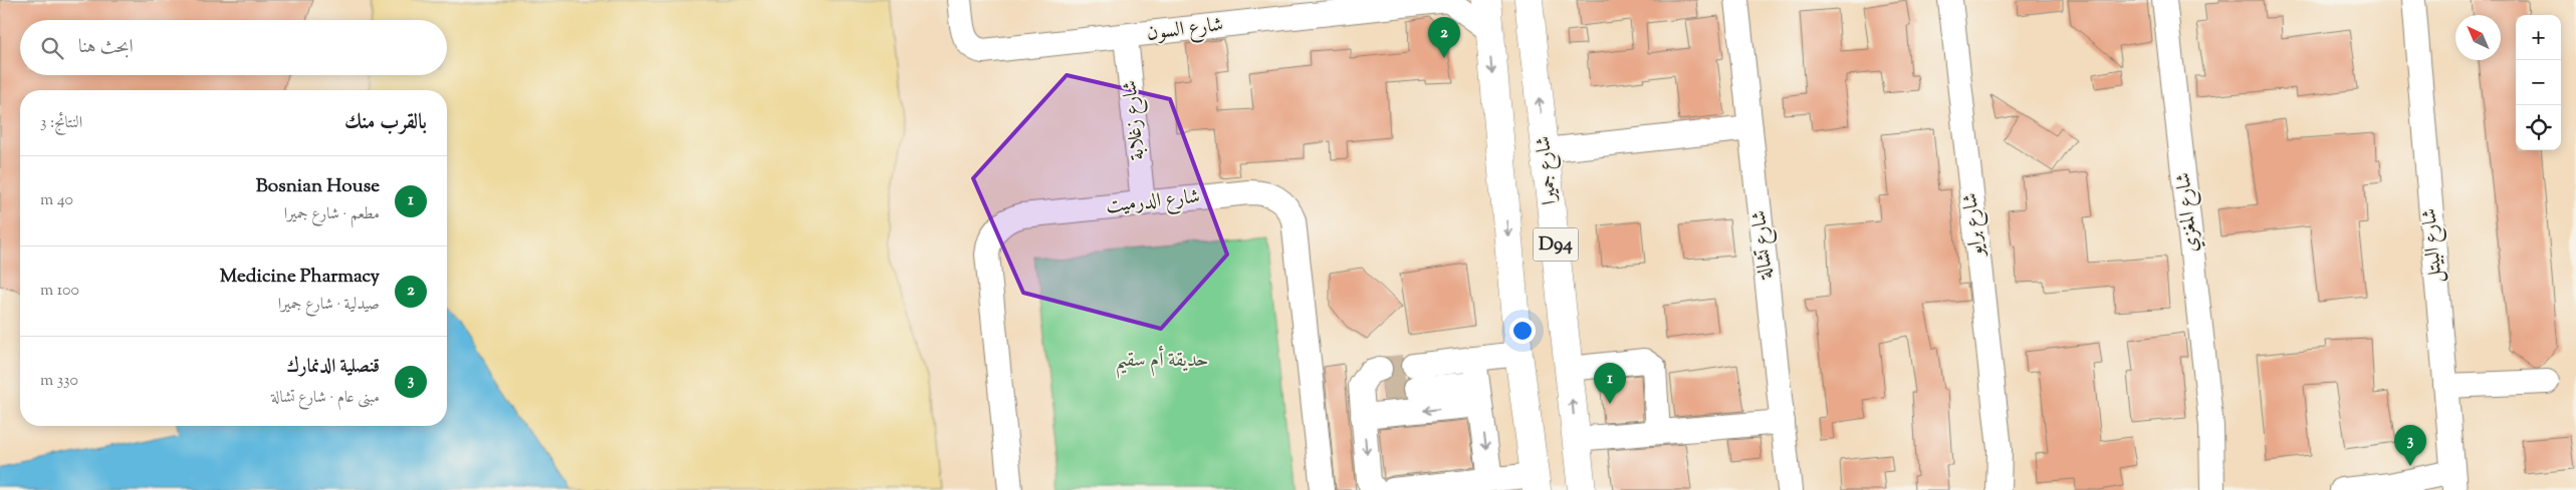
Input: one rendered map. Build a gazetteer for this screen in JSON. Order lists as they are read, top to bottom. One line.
{"streets":{"main road":["شارع جميرا","D94"],"street":["شارع السون","شارع زغلابة","شارع الدرميت","شارع المغزي","شارع برايو","شارع تشالة","شارع البيتل"]},"crossings":[["شارع السون","شارع زغلابة"],["شارع السون","D94"],["شارع زغلابة","شارع الدرميت"]],"parks":["حديقة أم سقيم"],"north":"top left","page":{"map_buttons":["+","−"],"pins":["2","1","3"],"search":"ابحث هنا","heading":["بالقرب منك","النتائج: 3"],"list":[{"mark":"1","name":"Bosnian House","note":"مطعم · شارع جميرا","value":"40 m"},{"mark":"2","name":"Medicine Pharmacy","note":"صيدلية · شارع جميرا","value":"100 m"},{"mark":"3","name":"قنصلية الدنمارك","note":"مبنى عام · شارع تشالة","value":"330 m"}]}}
